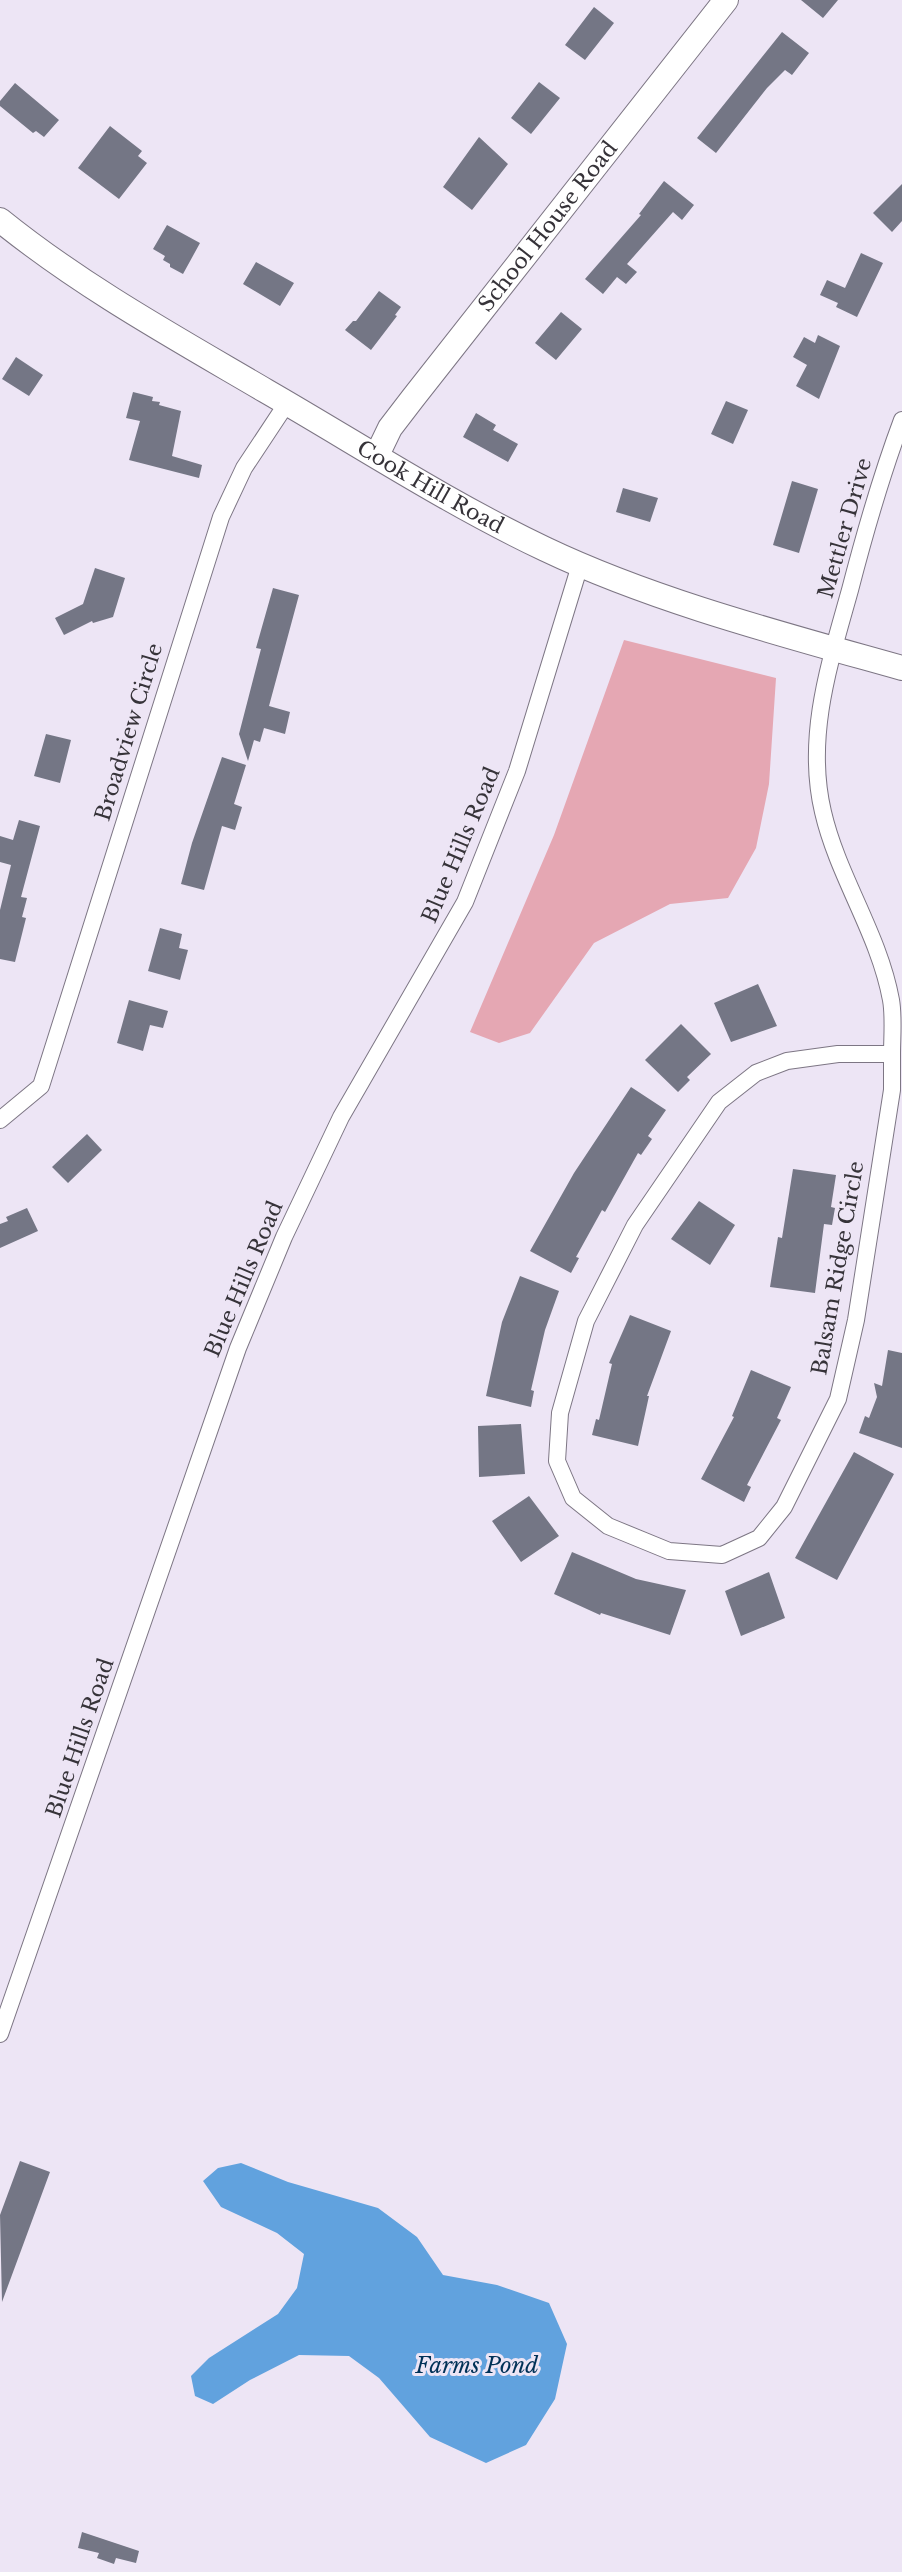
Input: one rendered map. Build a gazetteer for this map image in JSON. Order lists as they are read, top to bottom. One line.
{"streets":{"street":["School House Road","Cook Hill Road","Mettler Drive","Broadview Circle","Blue Hills Road","Balsam Ridge Circle"]},"crossings":[["School House Road","Cook Hill Road"],["Cook Hill Road","Mettler Drive"],["Cook Hill Road","Broadview Circle"],["Cook Hill Road","Blue Hills Road"],["Cook Hill Road","Balsam Ridge Circle"],["Mettler Drive","Balsam Ridge Circle"]],"water":["Farms Pond"]}
